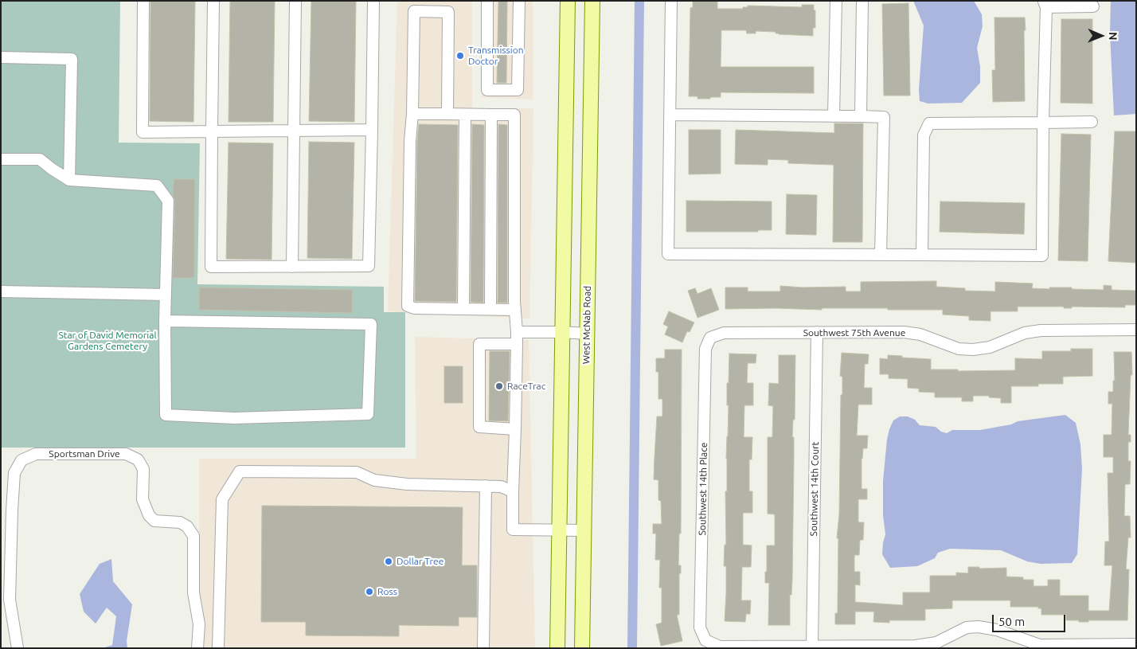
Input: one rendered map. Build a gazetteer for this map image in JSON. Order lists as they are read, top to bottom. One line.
{"streets":{"main road":["West McNab Road"],"street":["Southwest 75th Avenue","Sportsman Drive","Southwest 14th Place","Southwest 14th Court"]},"crossings":[["Southwest 75th Avenue","Southwest 14th Place"],["Southwest 75th Avenue","Southwest 14th Court"],["Southwest 14th Place","Southwest 14th Court"]],"parks":["Star of David Memorial Gardens Cemetery"],"places":["Transmission Doctor","RaceTrac","Dollar Tree","Ross"],"scale_bar":"50 m","north":"right"}
